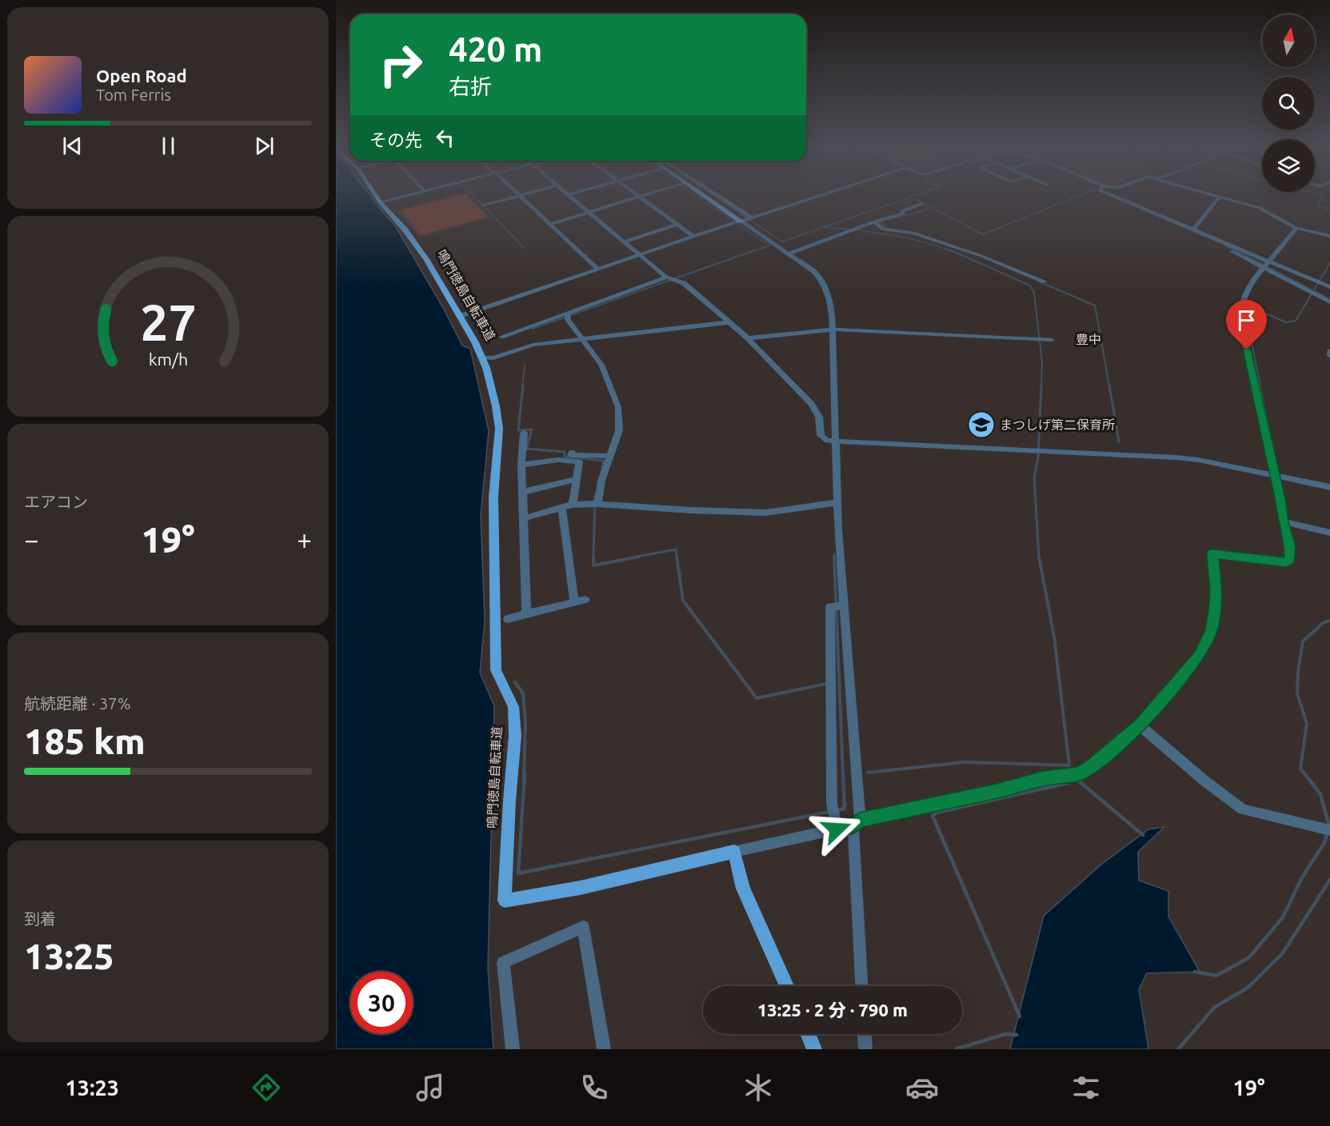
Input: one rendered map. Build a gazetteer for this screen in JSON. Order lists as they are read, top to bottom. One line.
{"streets":{"main road":["鳴門徳島自転車道"]},"districts":["豊中"],"places":{"school or university":["まつしげ第二保育所"]},"north":"top","page":{"turn":["420 m","右折"],"song":["Open Road","Tom Ferris"],"then":"その先","tile":["エアコン",["航続距離 · 37%","185 km"],["到着","13:25"]],"heat":["−","19°","+"],"limit":"30","trip":"13:25 · 2 分 · 790 m","tabs":["13:23","19°"],"gauge":["27","km/h"]}}
